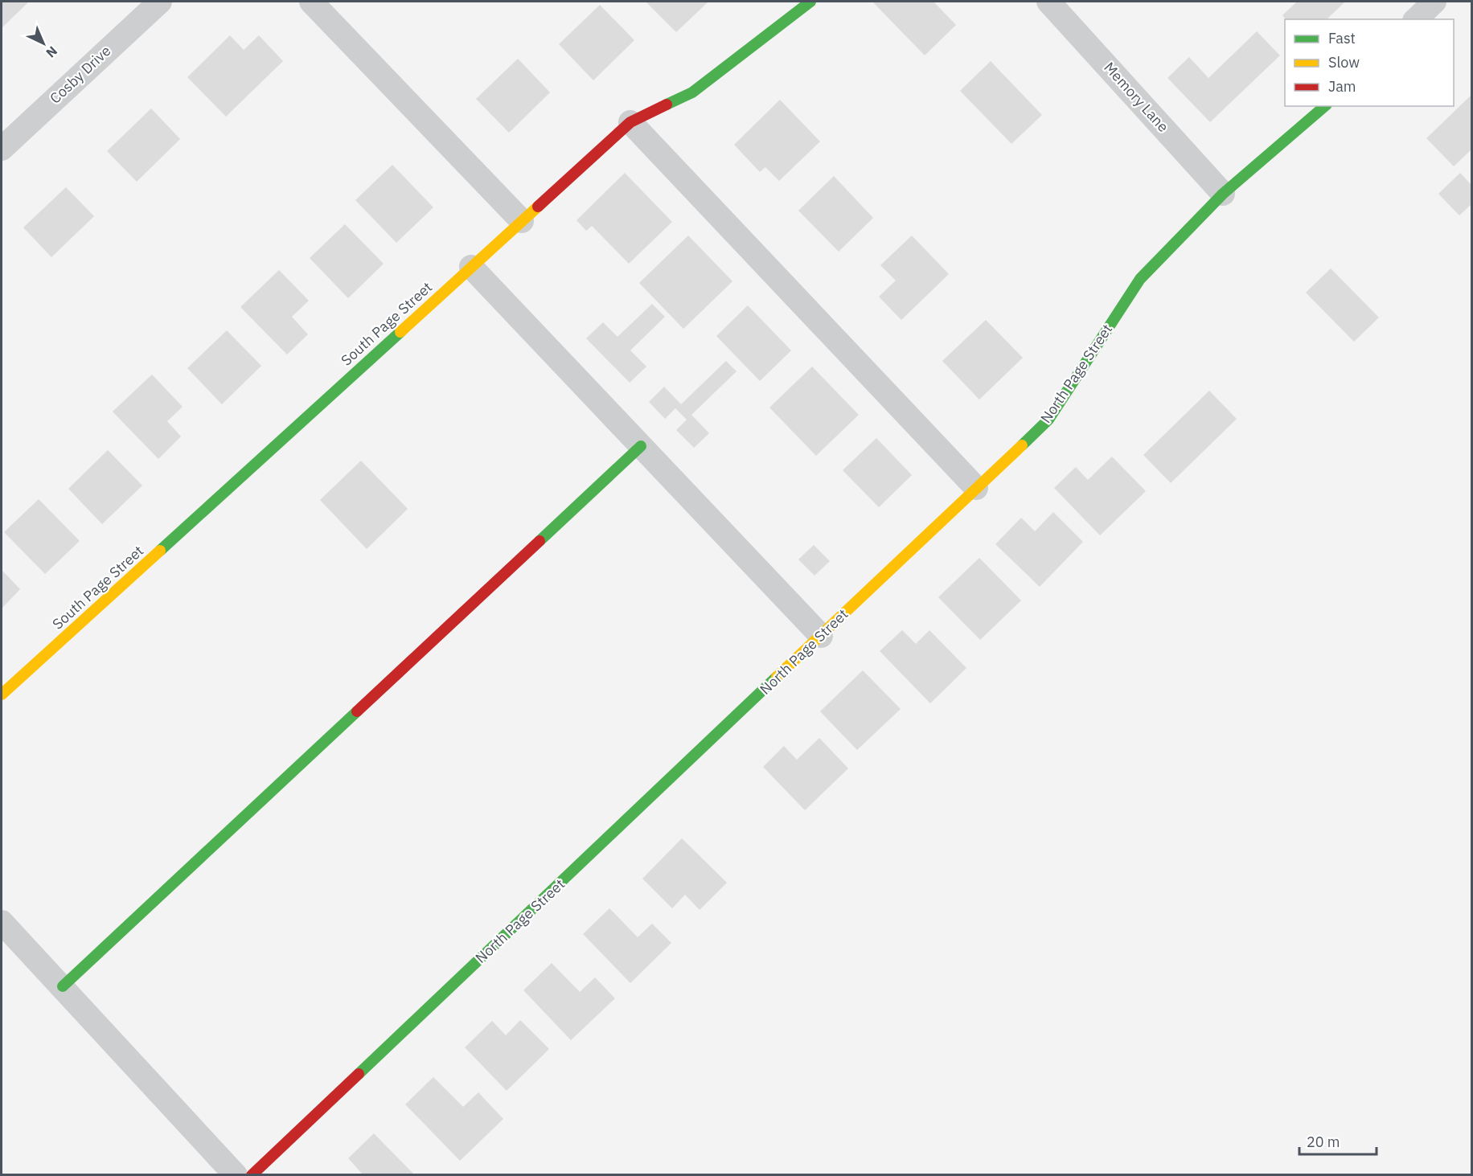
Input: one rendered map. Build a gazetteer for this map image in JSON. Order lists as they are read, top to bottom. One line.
{"streets":{"street":["Cosby Drive","Memory Lane","South Page Street","North Page Street"]},"crossings":[["Memory Lane","North Page Street"]],"legend":["Fast","Slow","Jam"],"scale_bar":"20 m","north":"bottom right"}
